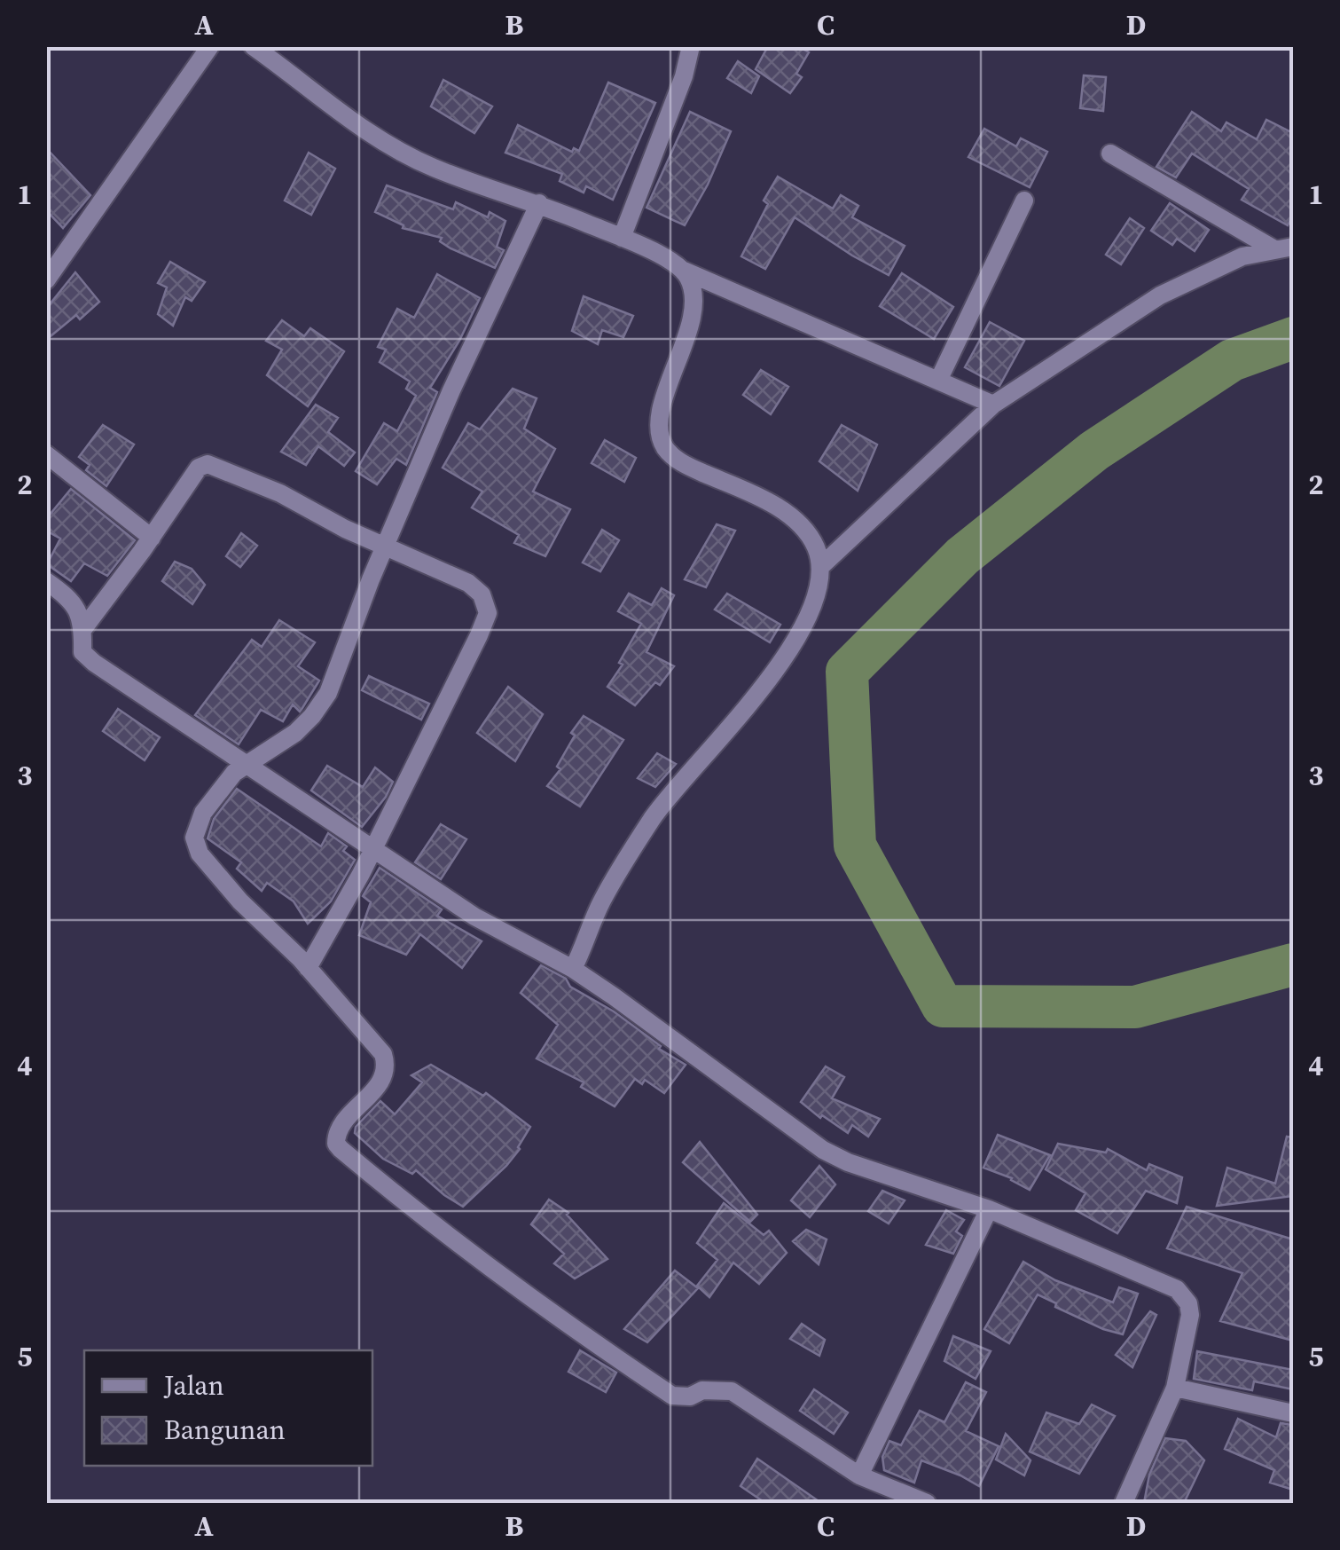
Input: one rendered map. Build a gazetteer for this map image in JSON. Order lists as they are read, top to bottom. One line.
{"legend":["Jalan","Bangunan"],"grid":{"columns":["A","B","C","D"],"rows":["1","2","3","4","5"]}}
